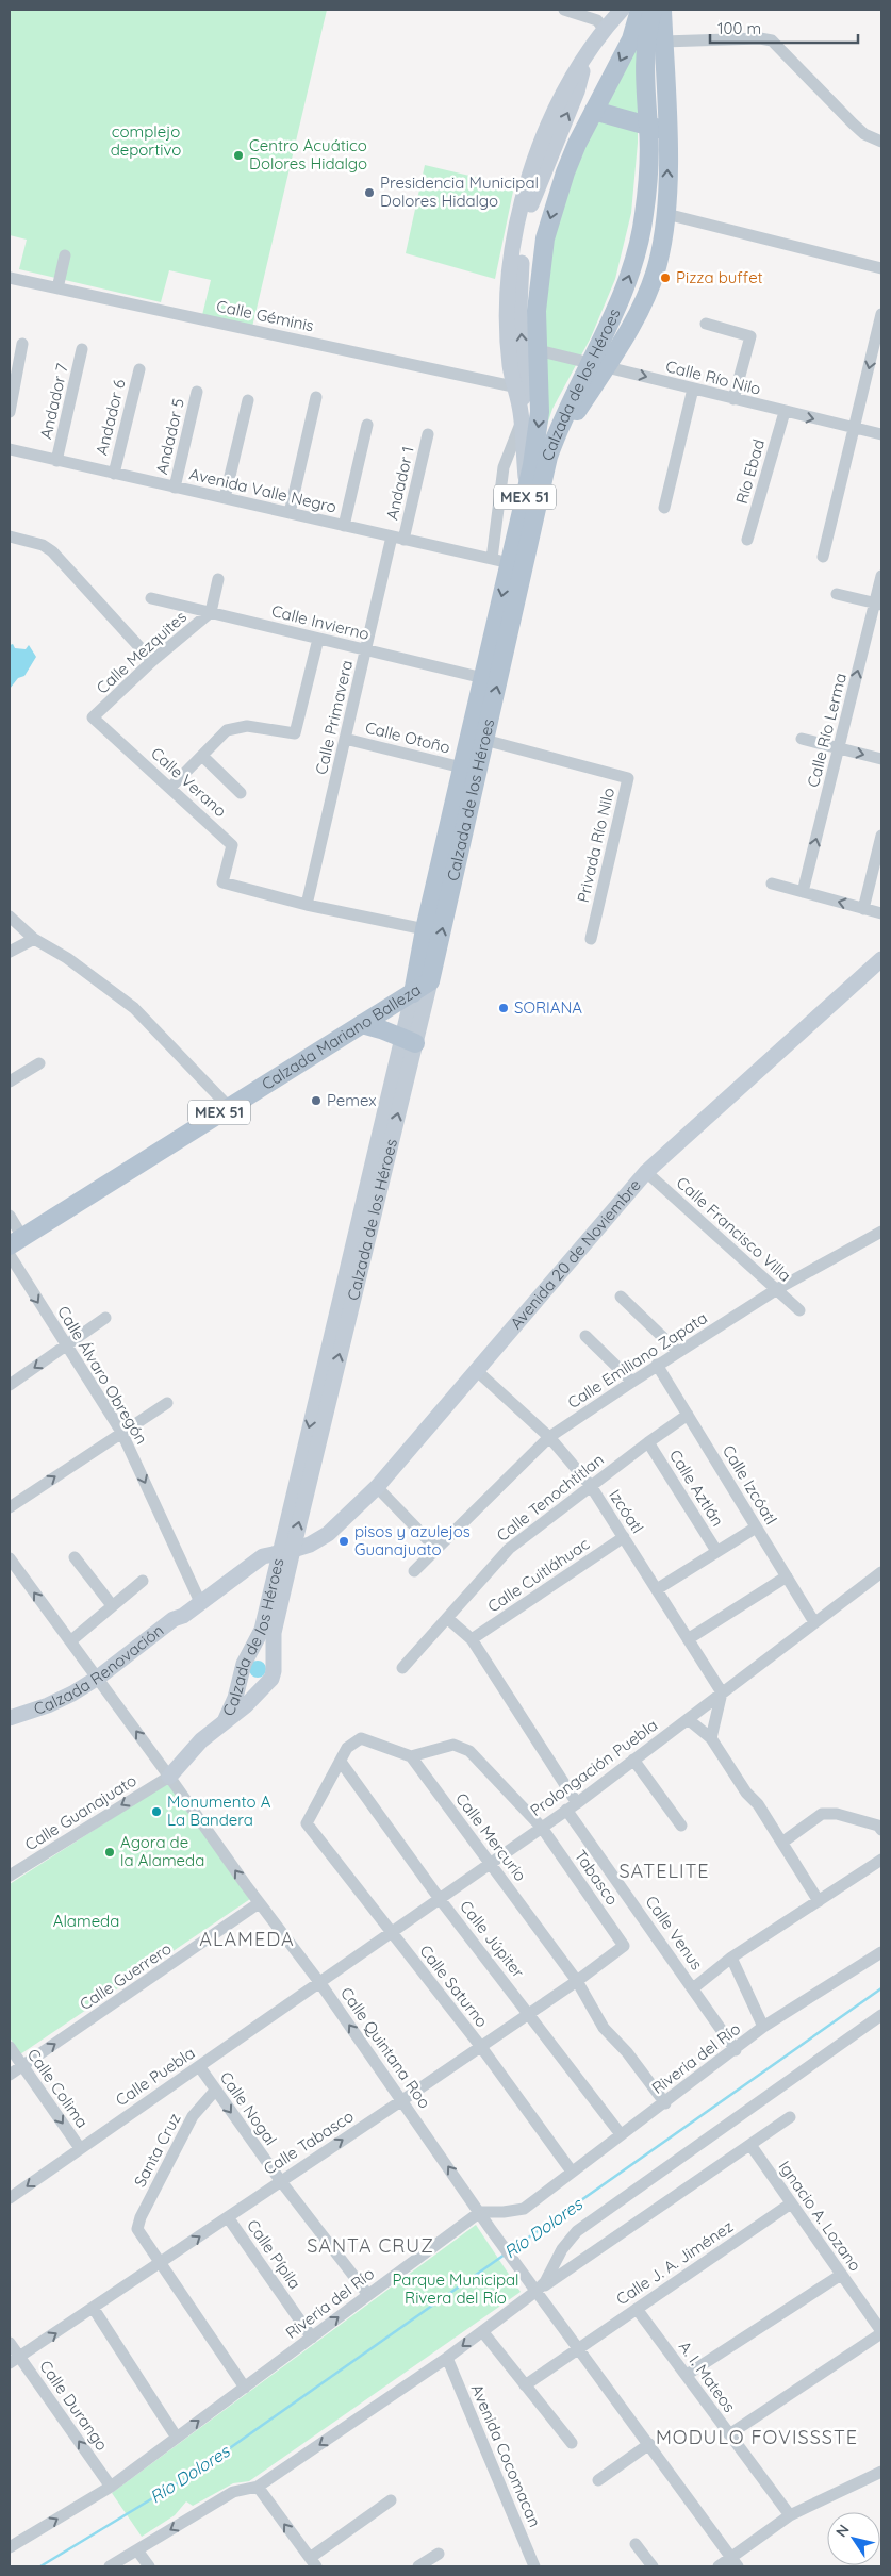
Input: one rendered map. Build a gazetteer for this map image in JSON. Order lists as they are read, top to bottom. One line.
{"streets":{"main road":["Calzada de los Héroes","MEX 51","Calzada Mariano Balleza"],"street":["Calle Géminis","Calle Río Nilo","Andador 7","Andador 6","Andador 5","Río Ebad","Andador 1","Avenida Valle Negro","Calle Invierno","Calle Mezquites","Calle Primavera","Calle Río Lerma","Calle Otoño","Calle Verano","Privada Río Nilo","Calle Francisco Villa","Avenida 20 de Noviembre","Calle Emiliano Zapata","Calle Álvaro Obregón","Calle Izcóatl","Calle Aztlán","Calle Tenochtitlan","Izcóatl","Calle Cuitláhuac","Calzada Renovación","Prolongación Puebla","Calle Guanajuato","Calle Mercurio","Tabasco","Calle Venus","Calle Júpiter","Calle Guerrero","Calle Saturno","Calle Quintana Roo","Riveria del Río","Calle Puebla","Calle Colima","Calle Nogal","Calle Tabasco","Santa Cruz","Ignacio A. Lozano","Calle Pípila","Calle J. A. Jiménez","A. I. Mateos","Calle Durango","Avenida Cocomacan"]},"crossings":[["Calle Géminis","Calzada de los Héroes"],["Calle Río Nilo","Calzada de los Héroes"],["Calle Río Nilo","Río Ebad"],["Calzada de los Héroes","Avenida Valle Negro"],["Calzada de los Héroes","Calle Invierno"],["Calzada de los Héroes","Calle Otoño"],["Calzada de los Héroes","Privada Río Nilo"],["Calzada de los Héroes","Calzada Mariano Balleza"],["Calzada de los Héroes","Avenida 20 de Noviembre"],["Calzada de los Héroes","Calzada Renovación"],["Andador 7","Avenida Valle Negro"],["Andador 6","Avenida Valle Negro"],["Andador 5","Avenida Valle Negro"],["Andador 1","Avenida Valle Negro"],["Andador 1","Calle Primavera"],["Avenida Valle Negro","Calle Primavera"],["Calle Invierno","Calle Mezquites"],["Calle Invierno","Calle Primavera"],["Calle Mezquites","Calle Verano"],["Calle Primavera","Calle Otoño"],["Calle Primavera","Calle Verano"],["Calle Francisco Villa","Avenida 20 de Noviembre"],["Calle Francisco Villa","Calle Emiliano Zapata"],["Avenida 20 de Noviembre","Izcóatl"],["Avenida 20 de Noviembre","Calzada Renovación"],["Calle Emiliano Zapata","Calle Izcóatl"],["Calle Emiliano Zapata","Izcóatl"],["Calle Álvaro Obregón","Calzada Renovación"],["Calle Izcóatl","Calle Tenochtitlan"],["Calle Izcóatl","Prolongación Puebla"],["Calle Aztlán","Calle Tenochtitlan"],["Calle Tenochtitlan","Izcóatl"],["Calle Tenochtitlan","Calle Venus"],["Izcóatl","Calle Cuitláhuac"],["Izcóatl","Prolongación Puebla"],["Calle Cuitláhuac","Calle Venus"],["Calzada Renovación","Calle Quintana Roo"],["Prolongación Puebla","Calle Mercurio"],["Prolongación Puebla","Tabasco"],["Prolongación Puebla","Calle Venus"],["Prolongación Puebla","Calle Júpiter"],["Prolongación Puebla","Calle Saturno"],["Prolongación Puebla","Calle Quintana Roo"],["Prolongación Puebla","Calle Puebla"],["Calle Guanajuato","Calle Quintana Roo"],["Calle Mercurio","Tabasco"],["Calle Mercurio","Riveria del Río"],["Calle Mercurio","Calle Tabasco"],["Tabasco","Calle Tabasco"],["Calle Venus","Riveria del Río"],["Calle Júpiter","Calle Saturno"],["Calle Júpiter","Riveria del Río"],["Calle Júpiter","Calle Tabasco"],["Calle Guerrero","Calle Quintana Roo"],["Calle Guerrero","Calle Colima"],["Calle Saturno","Riveria del Río"],["Calle Saturno","Calle Tabasco"],["Calle Quintana Roo","Riveria del Río"],["Calle Quintana Roo","Calle Puebla"],["Calle Quintana Roo","Calle Tabasco"],["Calle Quintana Roo","Calle J. A. Jiménez"],["Riveria del Río","Calle Nogal"],["Riveria del Río","Calle Pípila"],["Riveria del Río","Calle Durango"],["Calle Puebla","Calle Colima"],["Calle Puebla","Calle Nogal"],["Calle Nogal","Calle Tabasco"],["Calle Nogal","Santa Cruz"],["Calle Tabasco","Santa Cruz"],["Calle Tabasco","Calle Pípila"],["Calle Tabasco","Calle Durango"],["Ignacio A. Lozano","Calle J. A. Jiménez"],["Calle J. A. Jiménez","A. I. Mateos"]],"one_way":["Calle Río Nilo","Calle Río Lerma","Calle Álvaro Obregón","Calle Guanajuato","Calle Guerrero","Calle Quintana Roo","Calle Colima","Calle Nogal","Calle Tabasco"],"districts":["SATELITE","ALAMEDA","SANTA CRUZ","MODULO FOVISSSTE"],"water":["Río Dolores"],"parks":["complejo deportivo","Alameda","Parque Municipal Rivera del Río"],"places":["Centro Acuático Dolores Hidalgo","Presidencia Municipal Dolores Hidalgo","Pizza buffet","SORIANA","Pemex","pisos y azulejos Guanajuato","Monumento A La Bandera","Agora de la Alameda"],"scale_bar":"100 m","north":"top left"}
